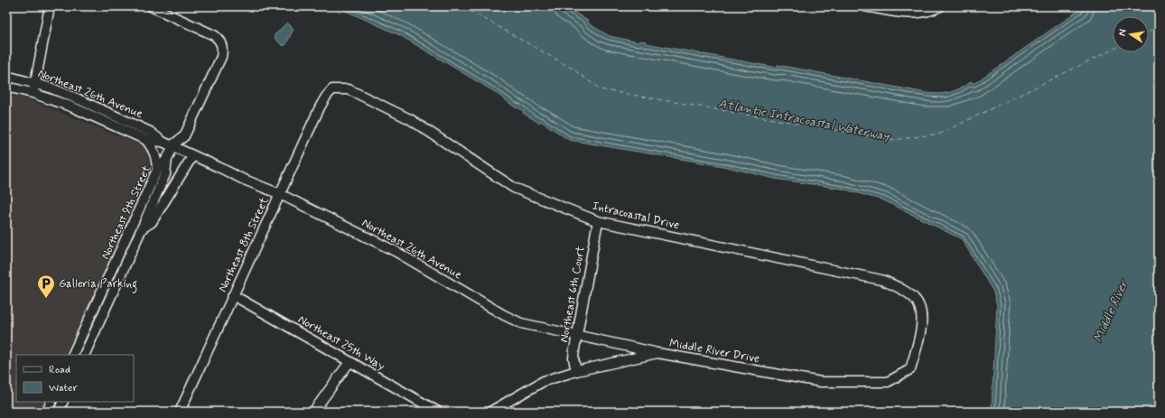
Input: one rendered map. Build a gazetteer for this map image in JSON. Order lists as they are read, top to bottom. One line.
{"streets":{"street":["Northeast 26th Avenue","Northeast 9th Street","Intracoastal Drive","Northeast 8th Street","Northeast 6th Court","Northeast 25th Way","Middle River Drive"]},"crossings":[["Northeast 26th Avenue","Northeast 9th Street"],["Northeast 26th Avenue","Northeast 8th Street"],["Northeast 26th Avenue","Northeast 6th Court"],["Northeast 26th Avenue","Middle River Drive"],["Intracoastal Drive","Northeast 8th Street"],["Intracoastal Drive","Northeast 6th Court"],["Intracoastal Drive","Middle River Drive"],["Northeast 8th Street","Northeast 25th Way"],["Northeast 6th Court","Middle River Drive"]],"water":["Atlantic Intracoastal Waterway","Middle River"],"places":{"parking":["Galleria Parking"]},"legend":["Road","Water"],"north":"left"}
